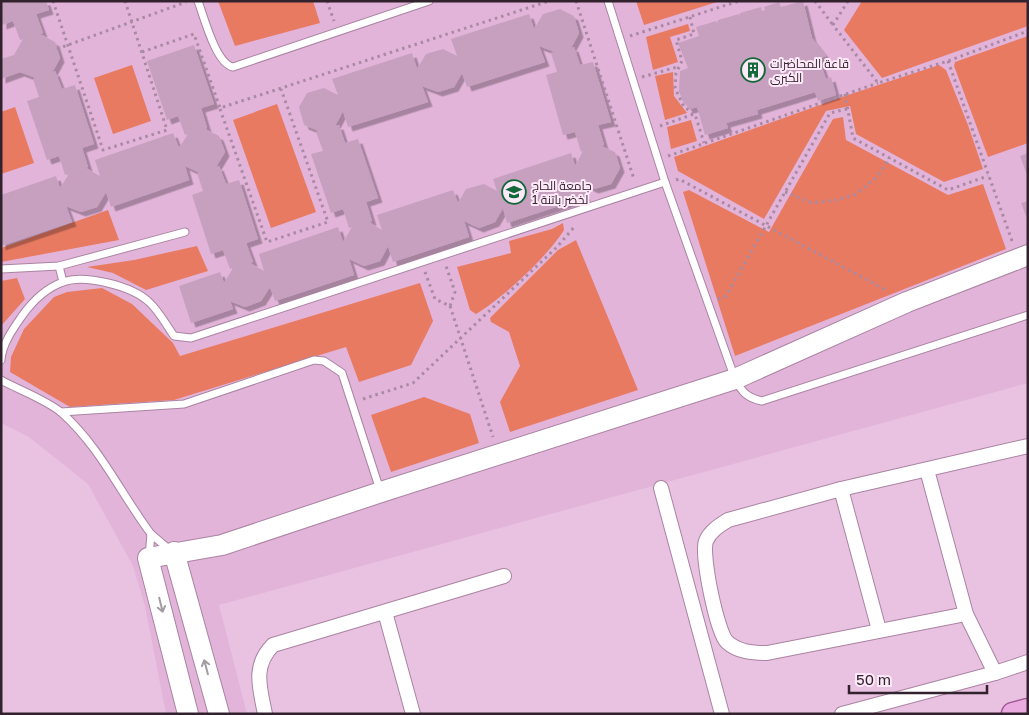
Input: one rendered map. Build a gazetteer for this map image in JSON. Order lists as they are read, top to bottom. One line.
{"places":{"building":["قاعة المحاضرات الكبرى"],"school or university":["جامعة الحاج لخضر باتنة 1"]},"scale_bar":"50 m"}
